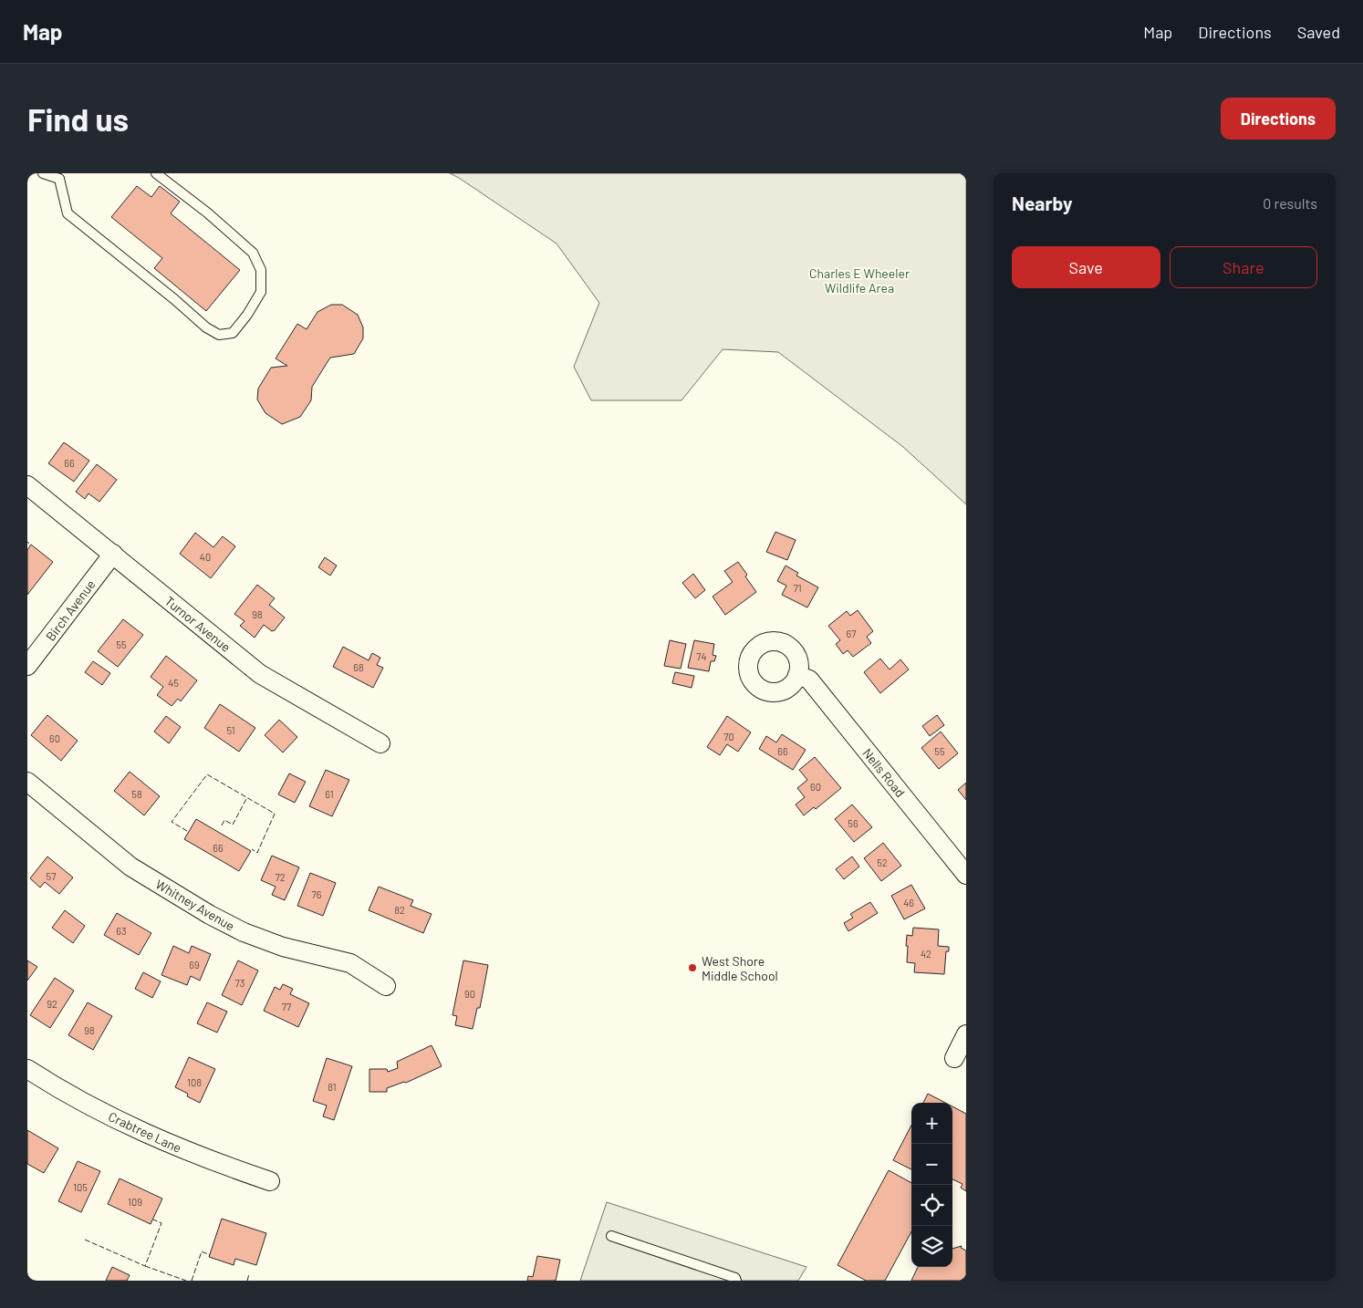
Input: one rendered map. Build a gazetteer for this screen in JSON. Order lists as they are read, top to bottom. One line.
{"streets":{"street":["Birch Avenue","Turnor Avenue","Nells Road","Whitney Avenue","Crabtree Lane"]},"crossings":[["Birch Avenue","Turnor Avenue"]],"parks":["Charles E Wheeler Wildlife Area"],"places":["West Shore Middle School"],"house_numbers":["66","40","71","98","67","55","74","68","45","51","70","60","66","55","60","58","61","56","66","52","57","72","76","46","82","63","42","69","73","90","92","77","98","108","81","105","109"],"page":{"header":"Map","nav":["Map","Directions","Saved"],"buttons":["Directions",["Save","Share"]],"title":"Find us","heading":["Nearby","0 results"],"map_buttons":["+","−"]}}
